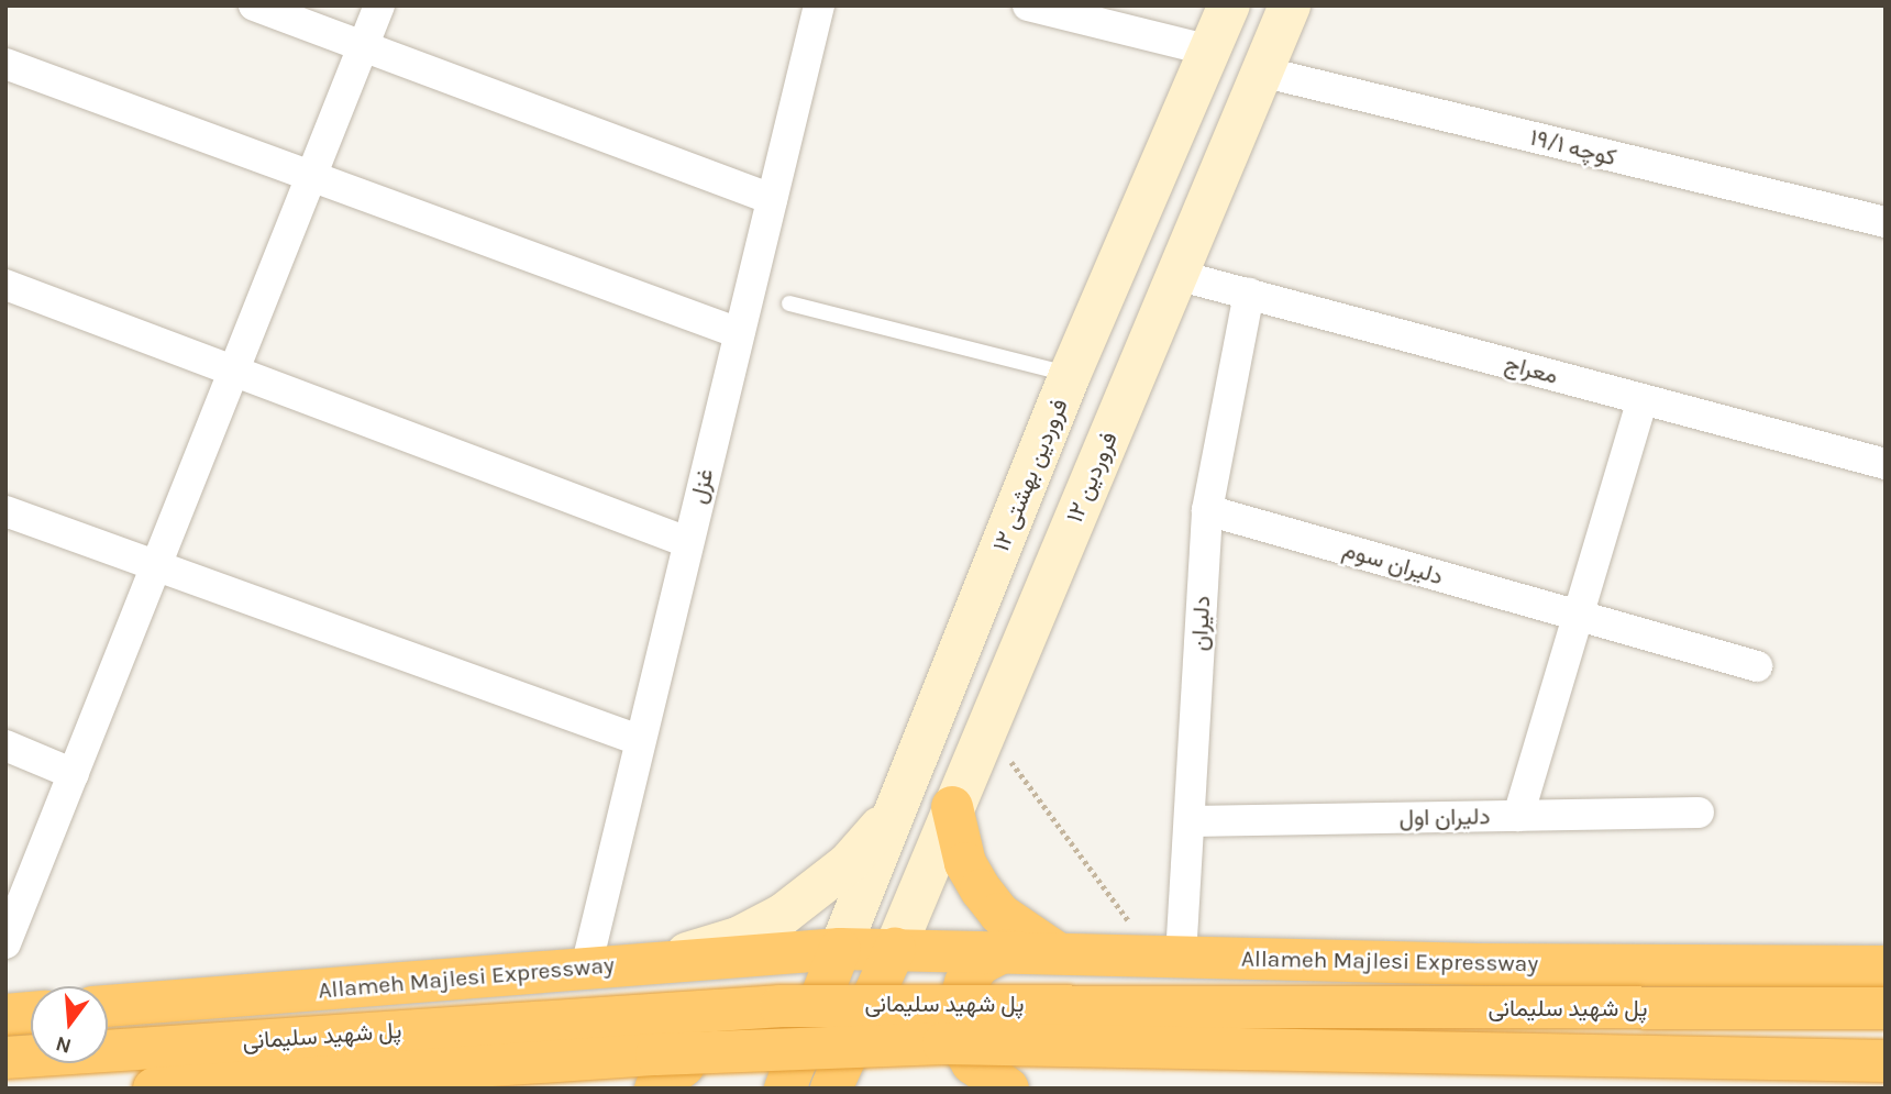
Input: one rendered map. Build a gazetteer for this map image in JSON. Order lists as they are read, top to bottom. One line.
{"streets":{"highway":["Allameh Majlesi Expressway","پل شهید سلیمانی"],"street":["کوچه ۱۹/۱","معراج","۱۲ فروردین بهشتی","۱۲ فروردین","غزل","دلیران سوم","دلیران","دلیران اول"]},"crossings":[["کوچه ۱۹/۱","۱۲ فروردین"],["معراج","۱۲ فروردین"],["معراج","دلیران"],["۱۲ فروردین بهشتی","Allameh Majlesi Expressway"],["۱۲ فروردین","Allameh Majlesi Expressway"],["غزل","Allameh Majlesi Expressway"],["دلیران سوم","دلیران"],["دلیران","دلیران اول"],["دلیران","Allameh Majlesi Expressway"]],"north":"bottom"}
